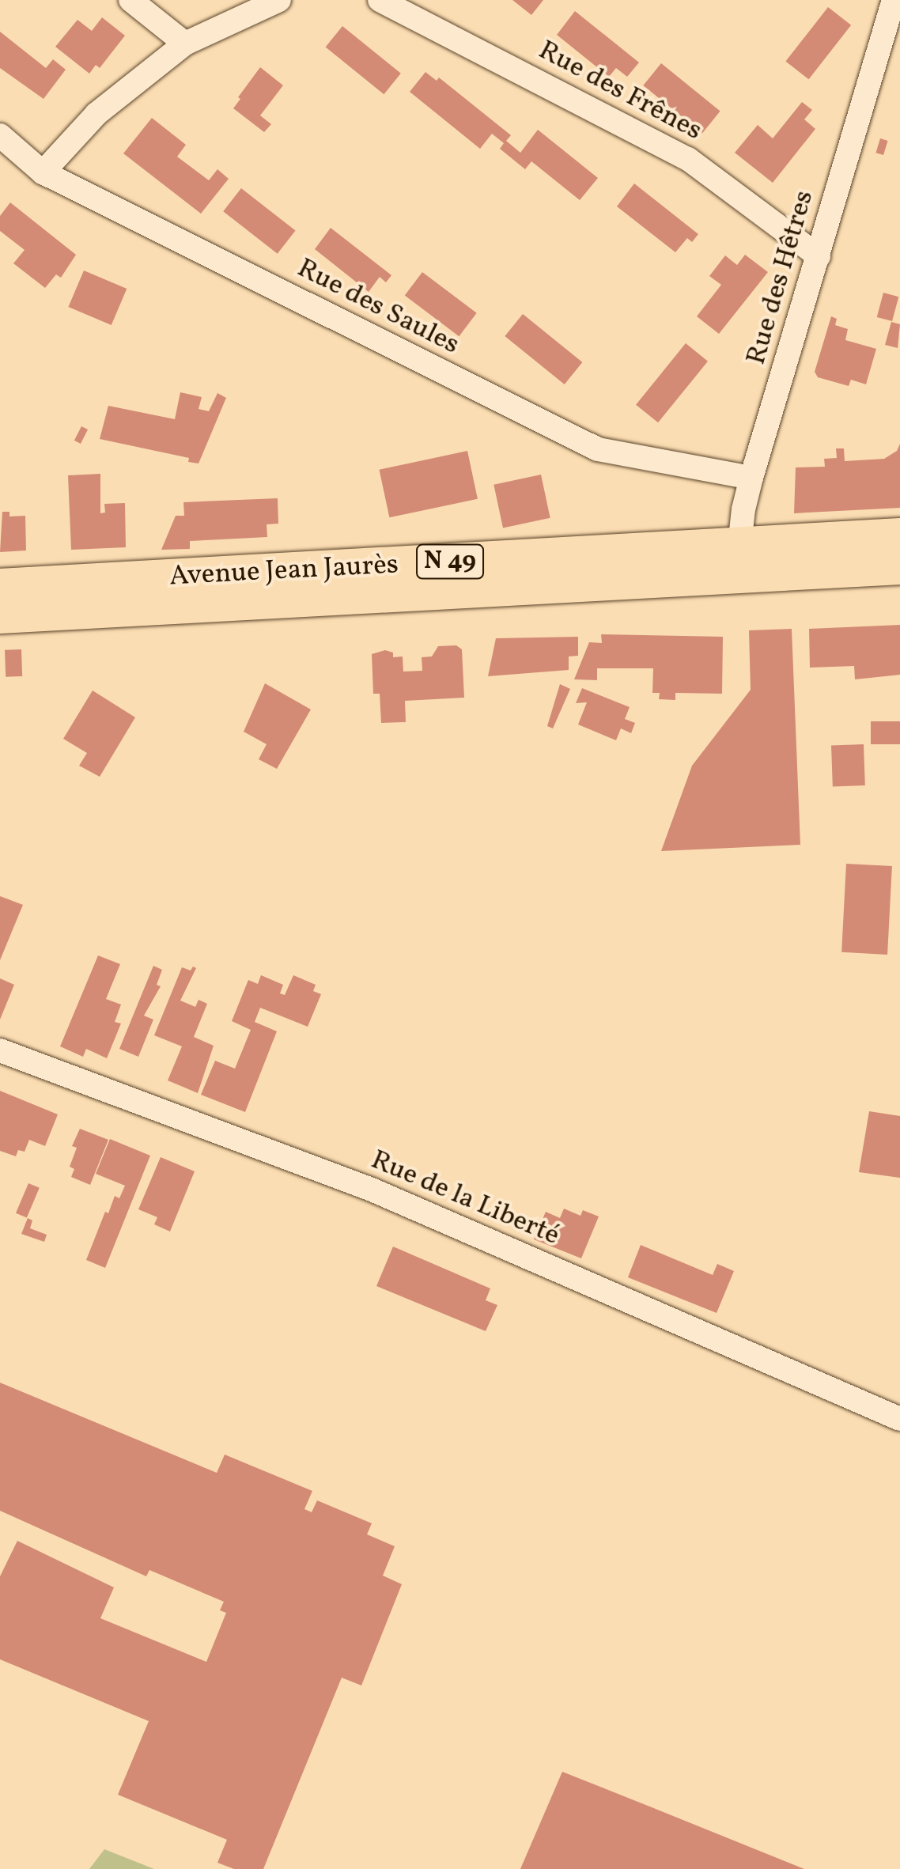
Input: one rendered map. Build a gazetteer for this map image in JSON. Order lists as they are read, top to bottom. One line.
{"streets":{"main road":["N 49","Avenue Jean Jaurès"],"street":["Rue des Frênes","Rue des Hêtres","Rue des Saules","Rue de la Liberté"]},"crossings":[["Rue des Frênes","Rue des Hêtres"],["Rue des Hêtres","Rue des Saules"],["Rue des Hêtres","Avenue Jean Jaurès"]]}
